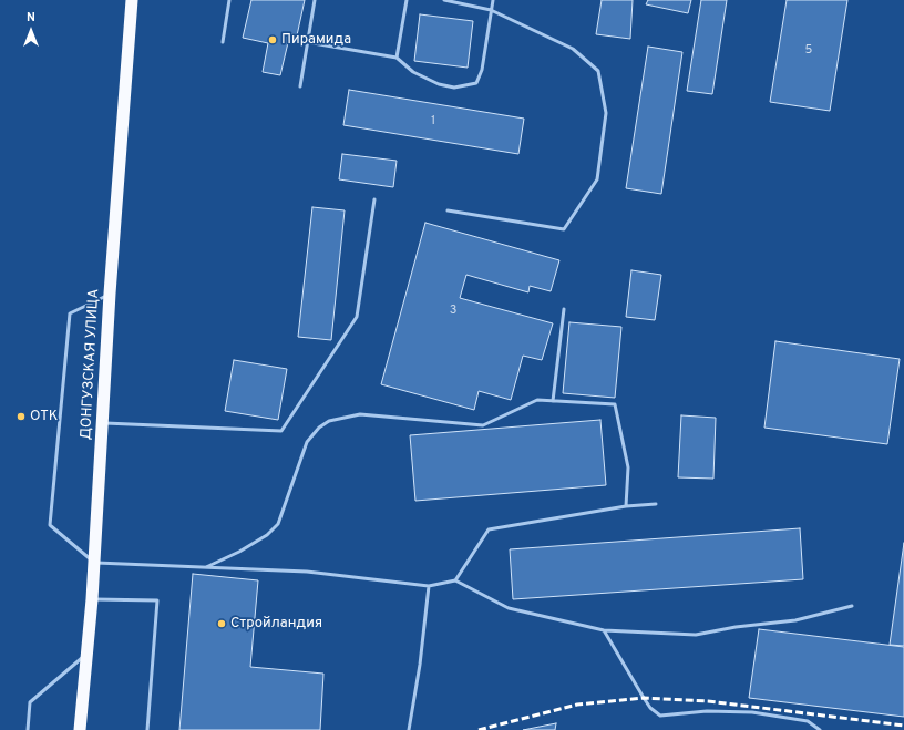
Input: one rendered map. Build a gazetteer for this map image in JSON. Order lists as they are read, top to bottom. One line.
{"streets":{"highway":["ДОНГУЗСКАЯ УЛИЦА"]},"places":["Пирамида","ОТК","Стройландия"],"house_numbers":["5","1","3"],"north":"top"}
